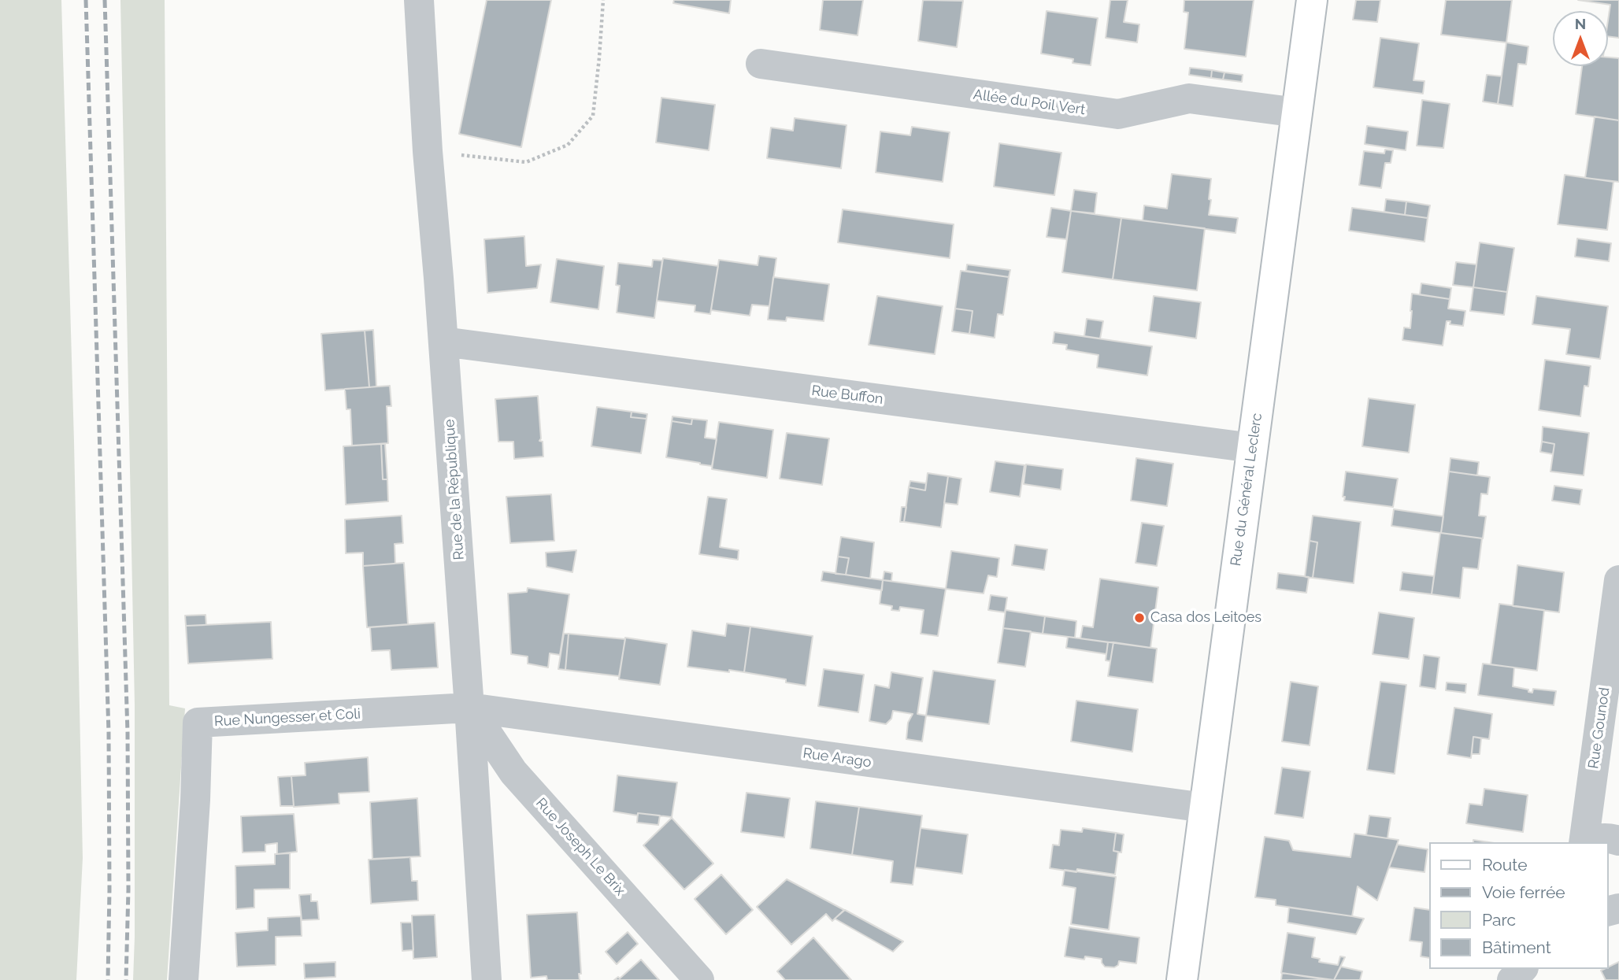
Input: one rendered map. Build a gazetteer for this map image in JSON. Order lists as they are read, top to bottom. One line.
{"streets":{"main road":["Rue du Général Leclerc"],"street":["Allée du Poil Vert","Rue Buffon","Rue de la République","Rue Nungesser et Coli","Rue Gounod","Rue Arago","Rue Joseph Le Brix"]},"crossings":[["Allée du Poil Vert","Rue du Général Leclerc"],["Rue Buffon","Rue de la République"],["Rue Buffon","Rue du Général Leclerc"],["Rue de la République","Rue Nungesser et Coli"],["Rue de la République","Rue Arago"],["Rue de la République","Rue Joseph Le Brix"],["Rue du Général Leclerc","Rue Arago"],["Rue Nungesser et Coli","Rue Arago"],["Rue Nungesser et Coli","Rue Joseph Le Brix"],["Rue Arago","Rue Joseph Le Brix"]],"places":["Casa dos Leitoes"],"legend":["Route","Voie ferrée","Parc","Bâtiment"],"north":"top"}
